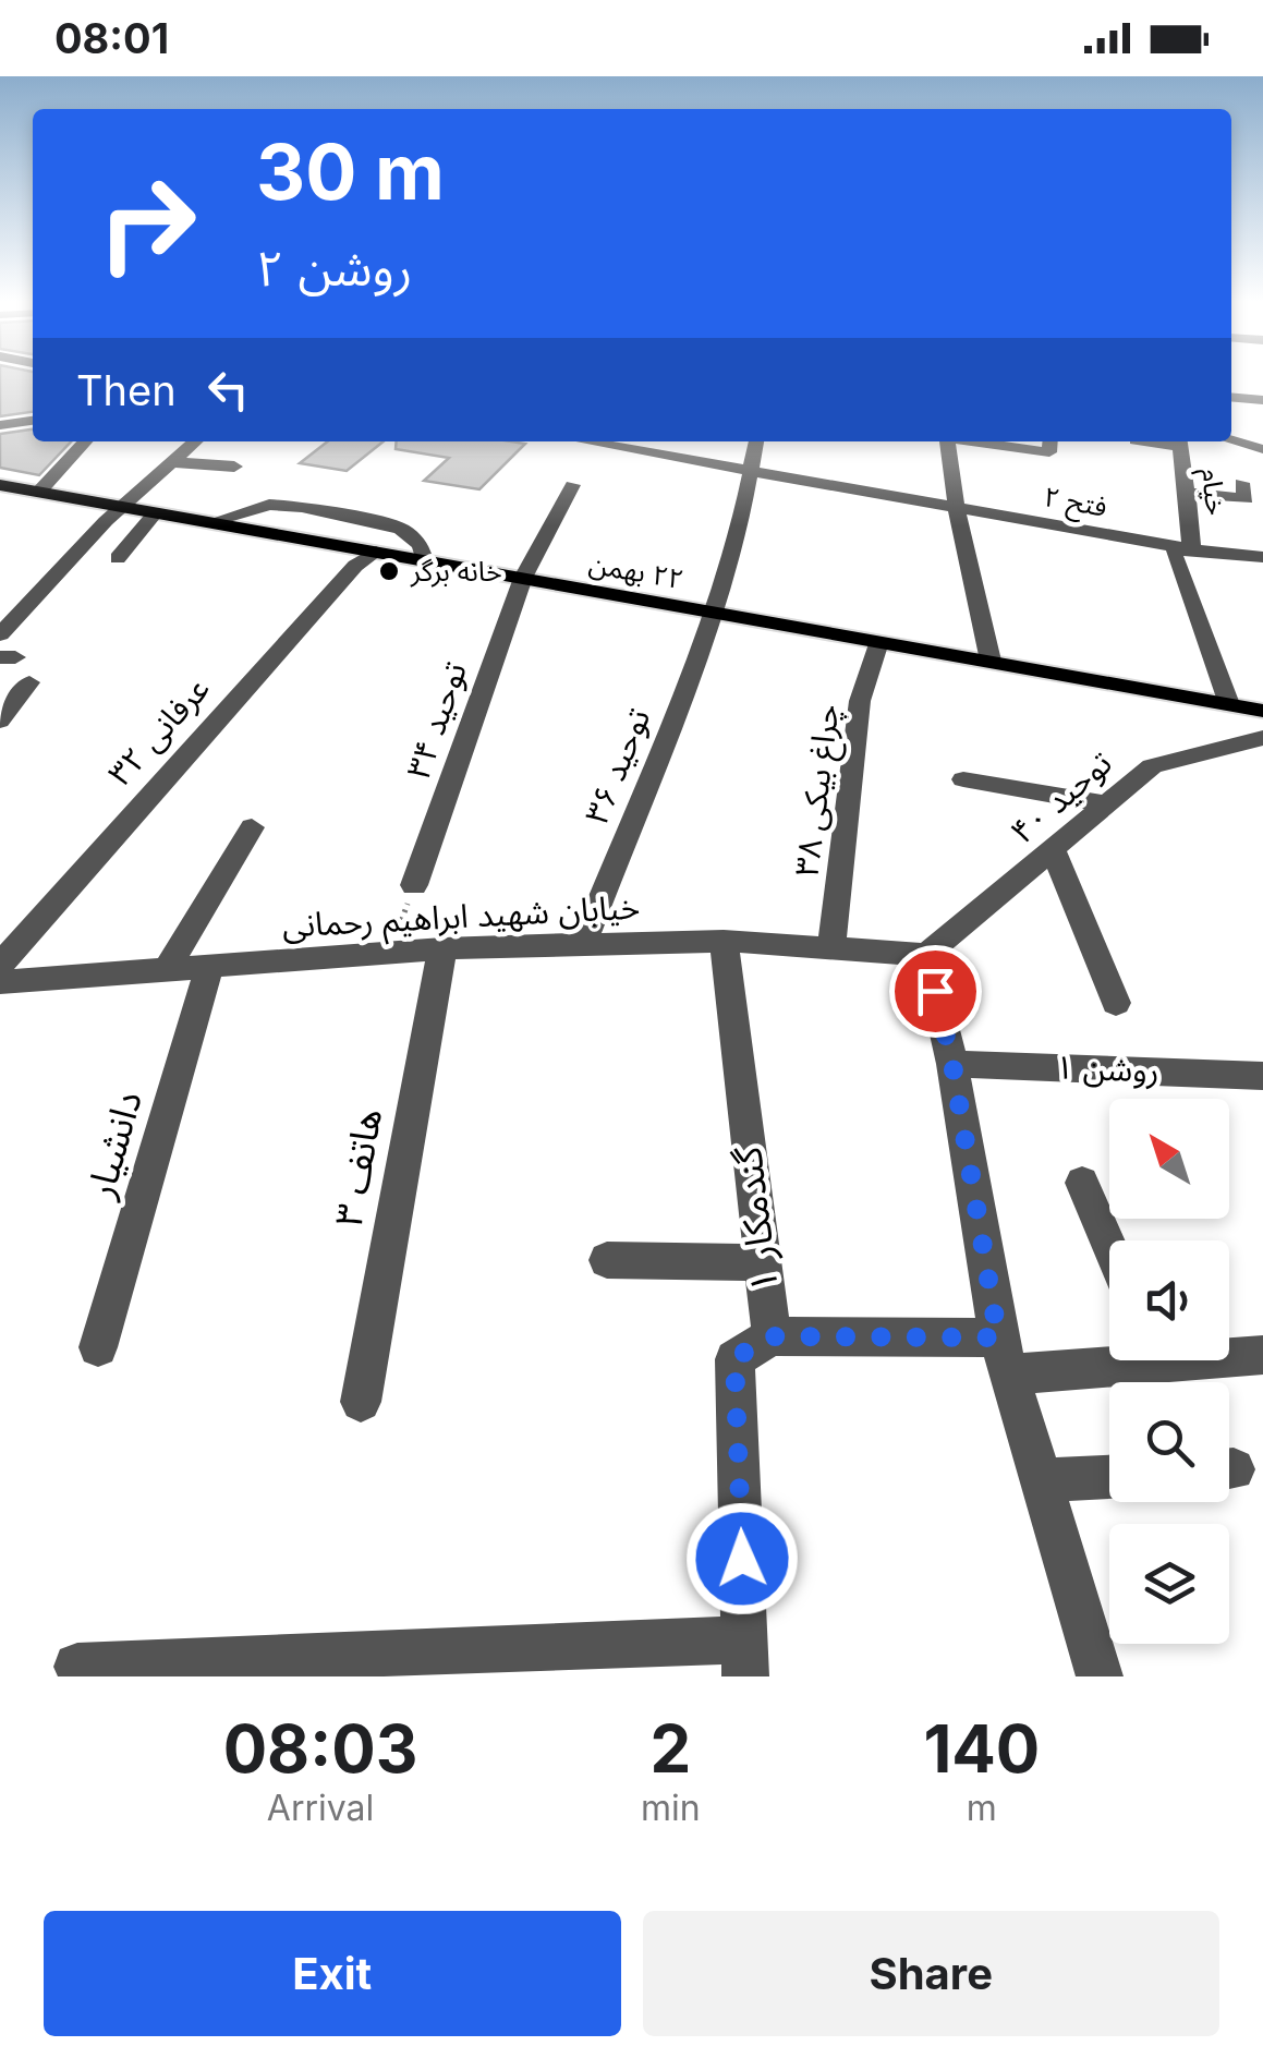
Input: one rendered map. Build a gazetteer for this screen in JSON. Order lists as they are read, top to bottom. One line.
{"streets":{"main road":["٢٢ بهمن"],"street":["خیام","فتح ۲","توحید ۳۴","عرفانی ۳۲","توحید ۳۶","چراغ بیکی ۳۸","توحید ۴۰","خیابان شهید ابراهیم رحمانی","روشن ۱","دانشیار","هاتف ۳","گندمکار ۱"]},"crossings":[["خیام","فتح ۲"],["٢٢ بهمن","توحید ۳۴"],["٢٢ بهمن","عرفانی ۳۲"],["٢٢ بهمن","توحید ۳۶"],["٢٢ بهمن","چراغ بیکی ۳۸"],["توحید ۳۶","خیابان شهید ابراهیم رحمانی"],["چراغ بیکی ۳۸","خیابان شهید ابراهیم رحمانی"],["توحید ۴۰","خیابان شهید ابراهیم رحمانی"],["خیابان شهید ابراهیم رحمانی","دانشیار"],["خیابان شهید ابراهیم رحمانی","هاتف ۳"],["خیابان شهید ابراهیم رحمانی","گندمکار ۱"]],"places":["خانه برگر"],"north":"top left","page":{"status":"08:01","turn":["30 m","روشن ۲"],"then":"Then","eta":["08:03","Arrival","2","min","140","m"],"buttons":["Exit","Share"]}}
